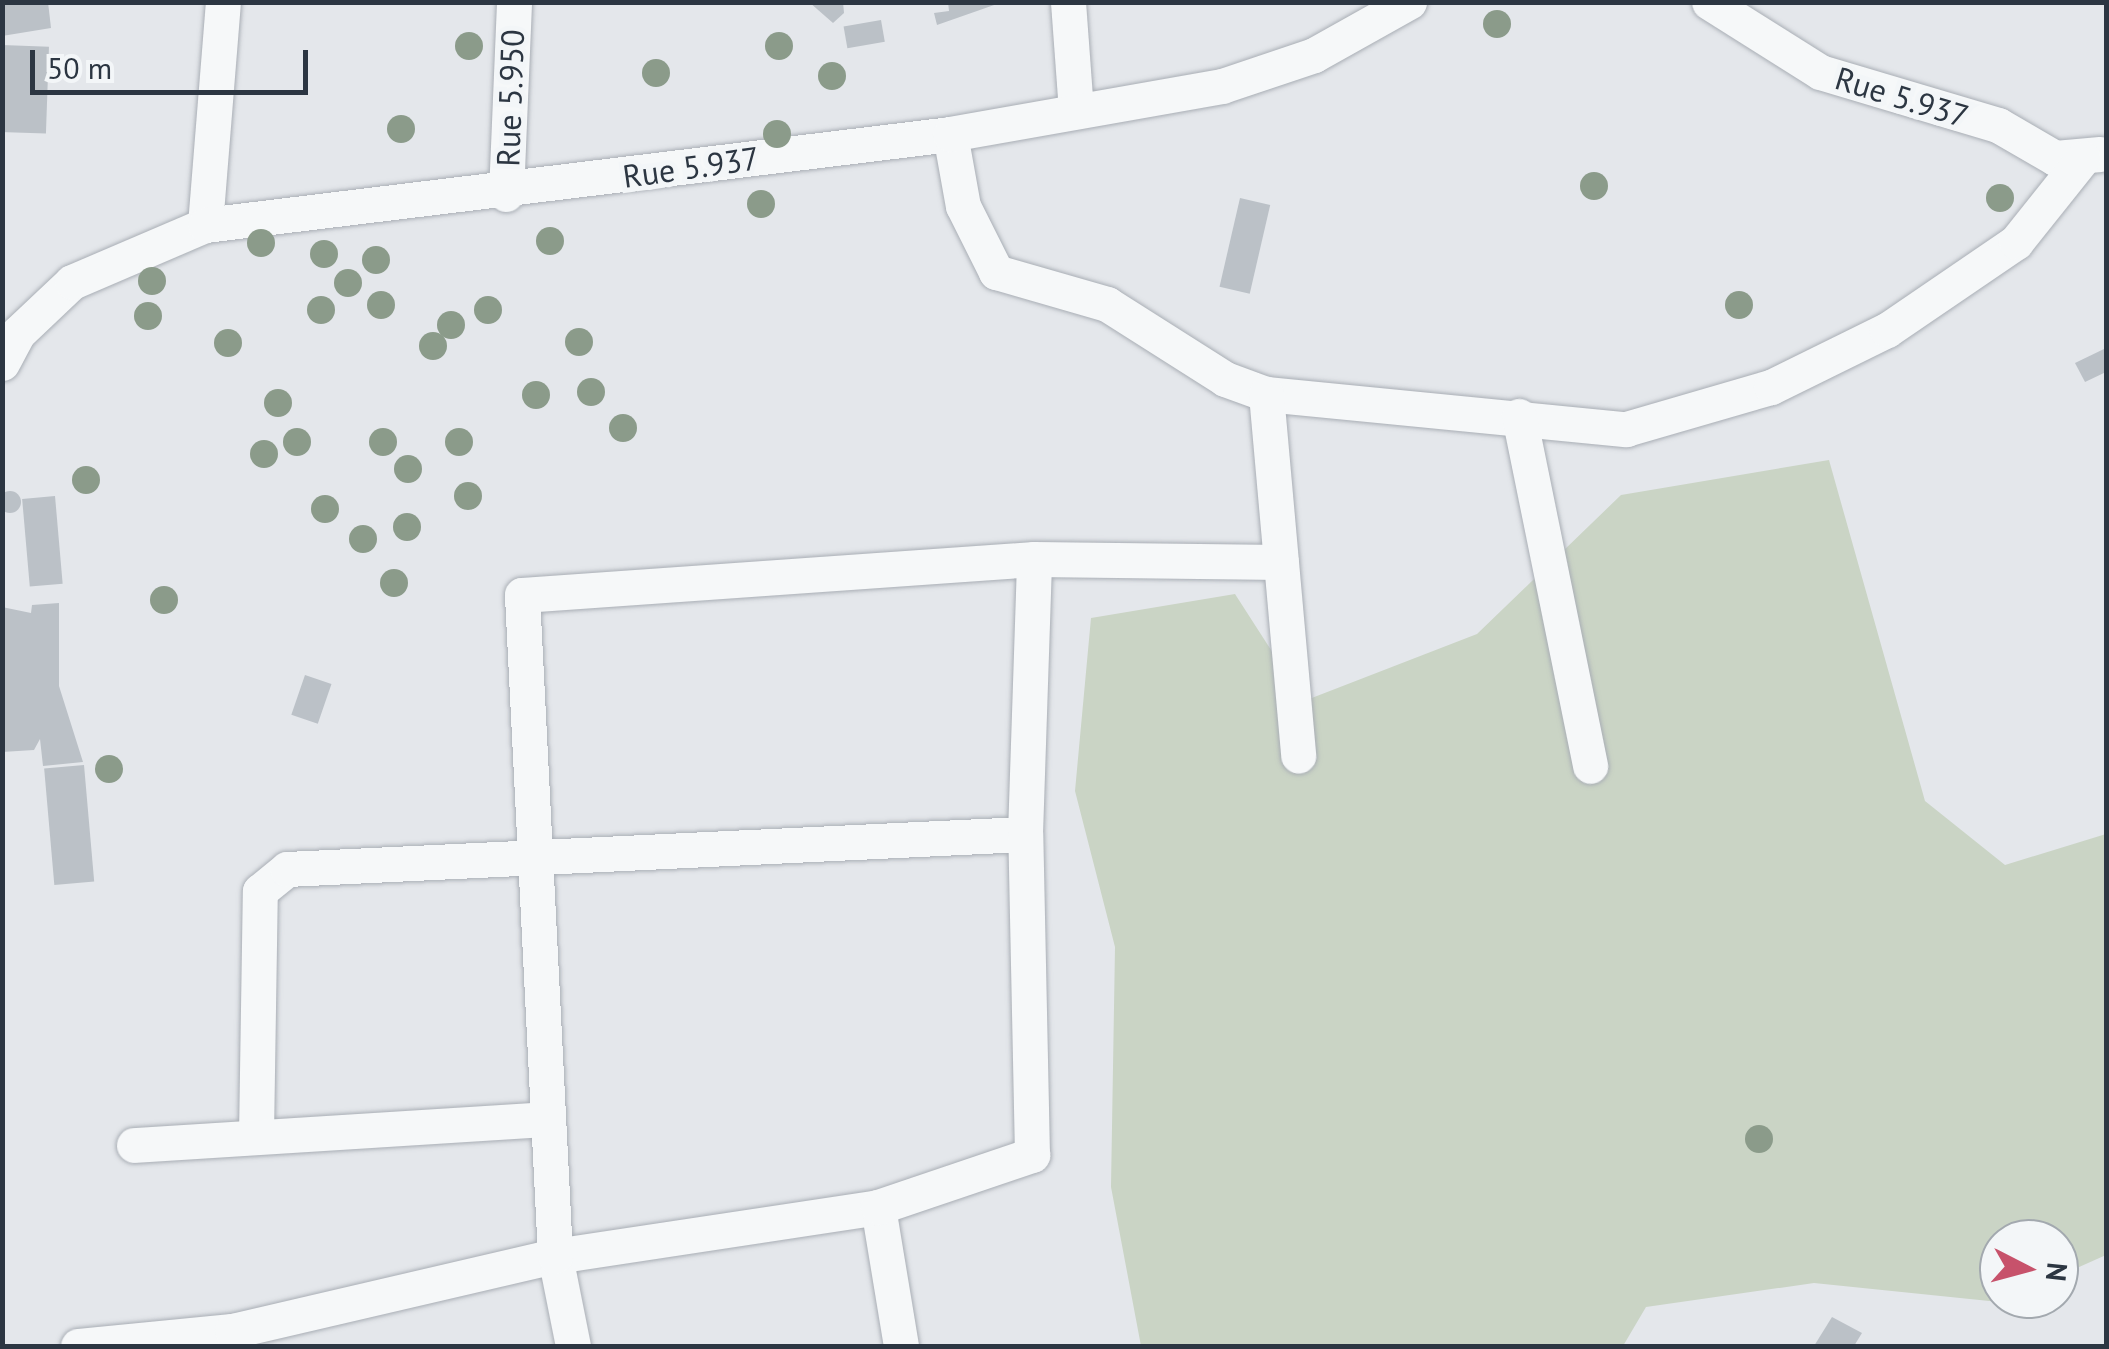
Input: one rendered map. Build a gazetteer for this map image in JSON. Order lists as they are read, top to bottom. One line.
{"streets":{"street":["Rue 5.937","Rue 5.950"]},"crossings":[["Rue 5.937","Rue 5.950"]],"scale_bar":"50 m","north":"right"}
